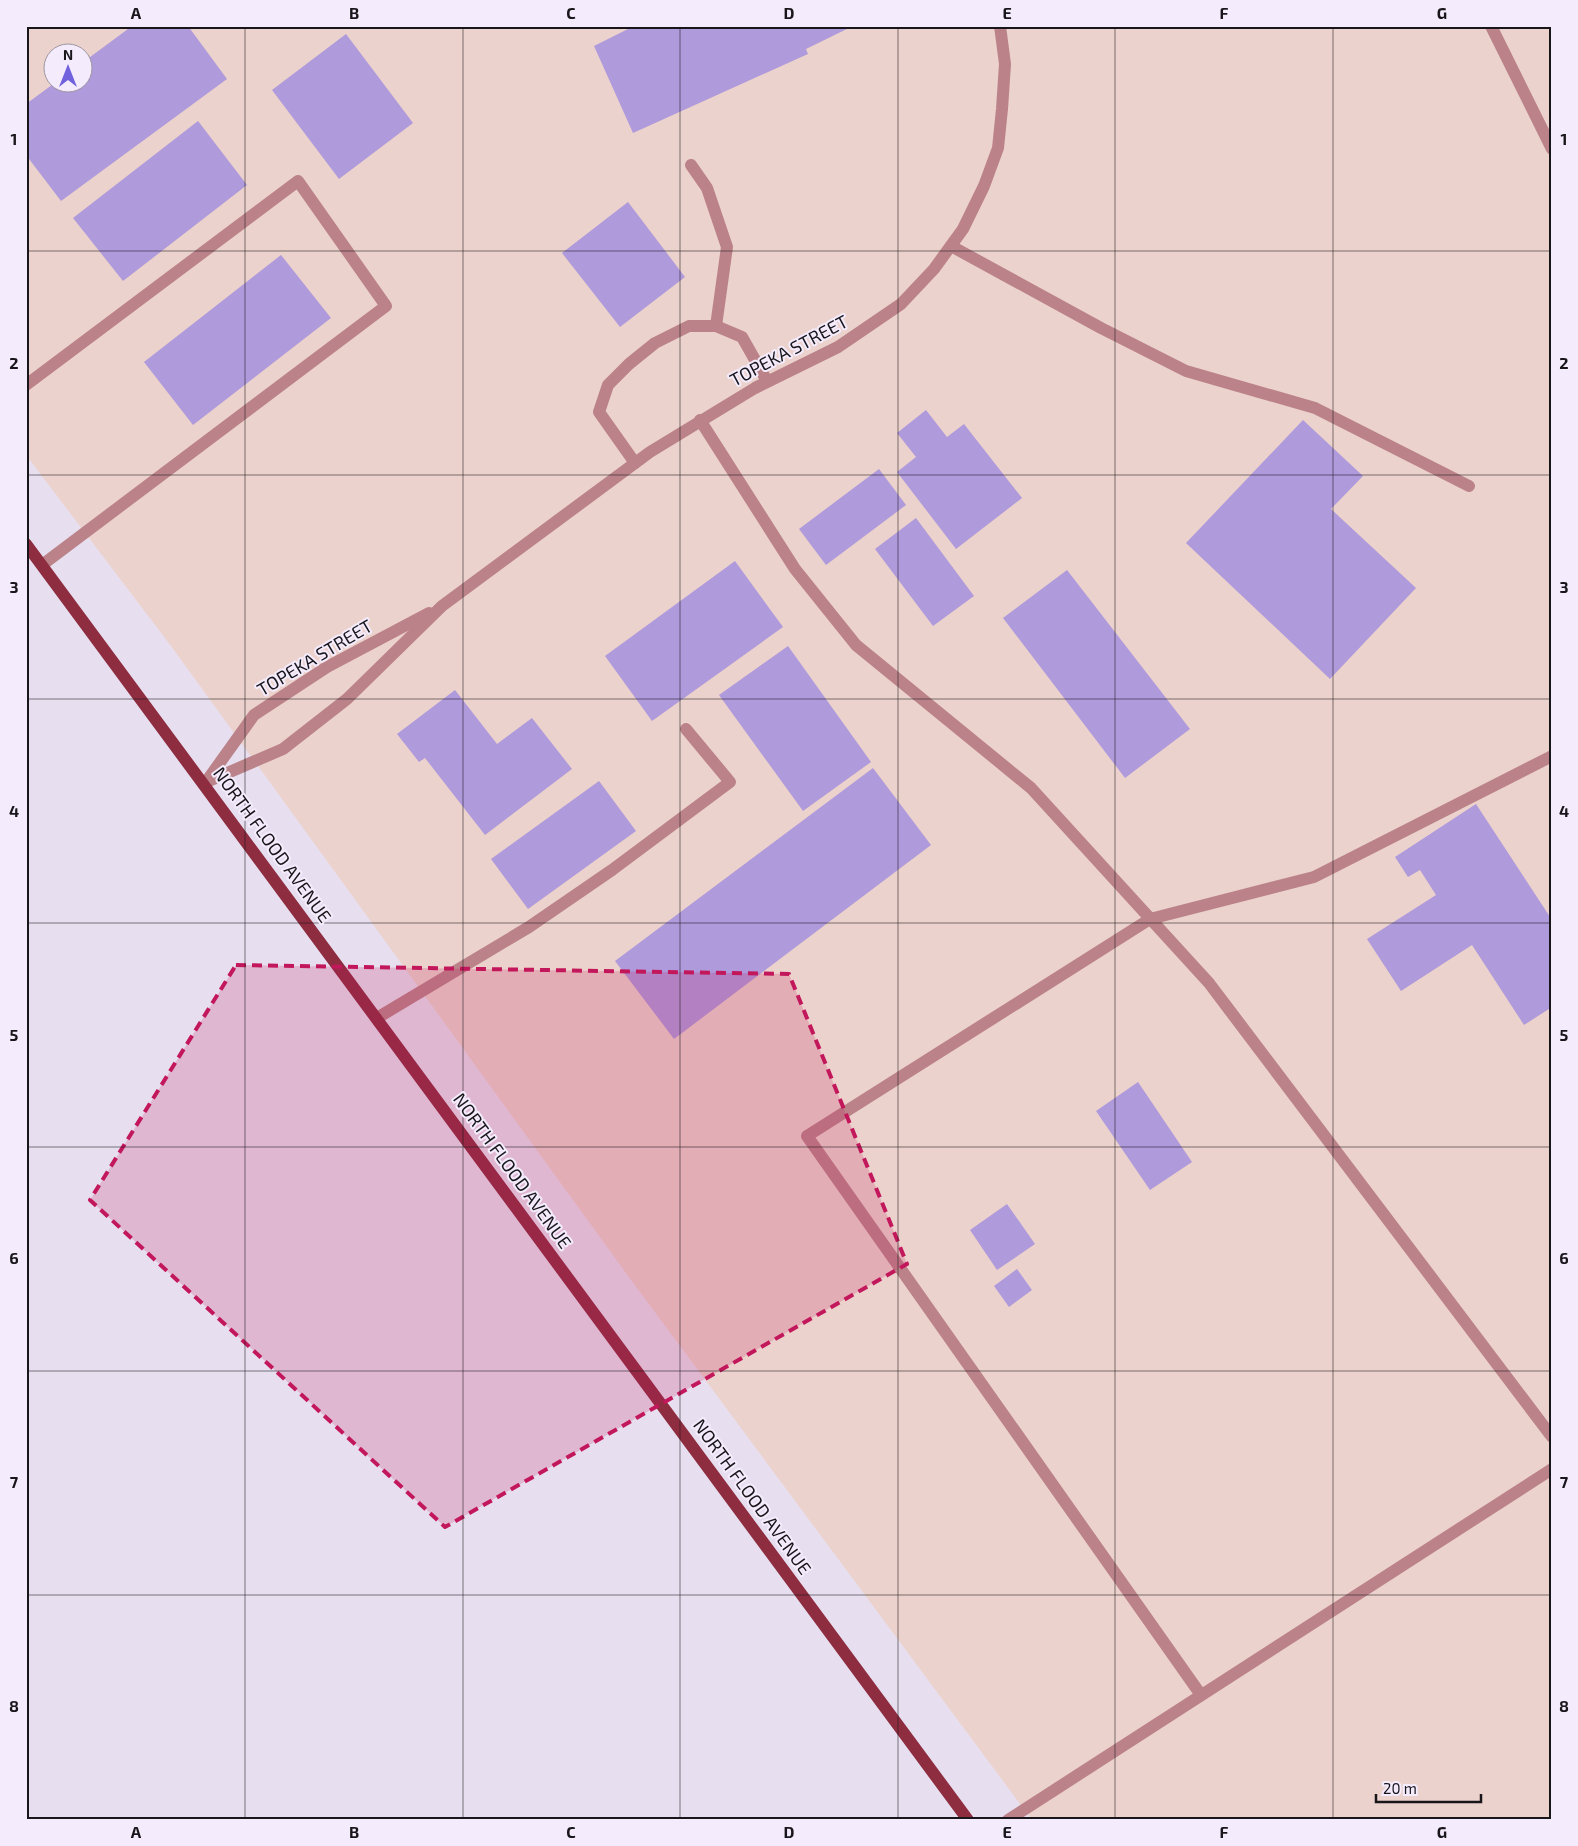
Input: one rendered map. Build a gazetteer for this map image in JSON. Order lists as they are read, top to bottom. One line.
{"streets":{"main road":["NORTH FLOOD AVENUE"],"street":["TOPEKA STREET"]},"crossings":[["TOPEKA STREET","NORTH FLOOD AVENUE"]],"scale_bar":"20 m","north":"top","grid":{"columns":["A","B","C","D","E","F","G"],"rows":["1","2","3","4","5","6","7","8"]}}
